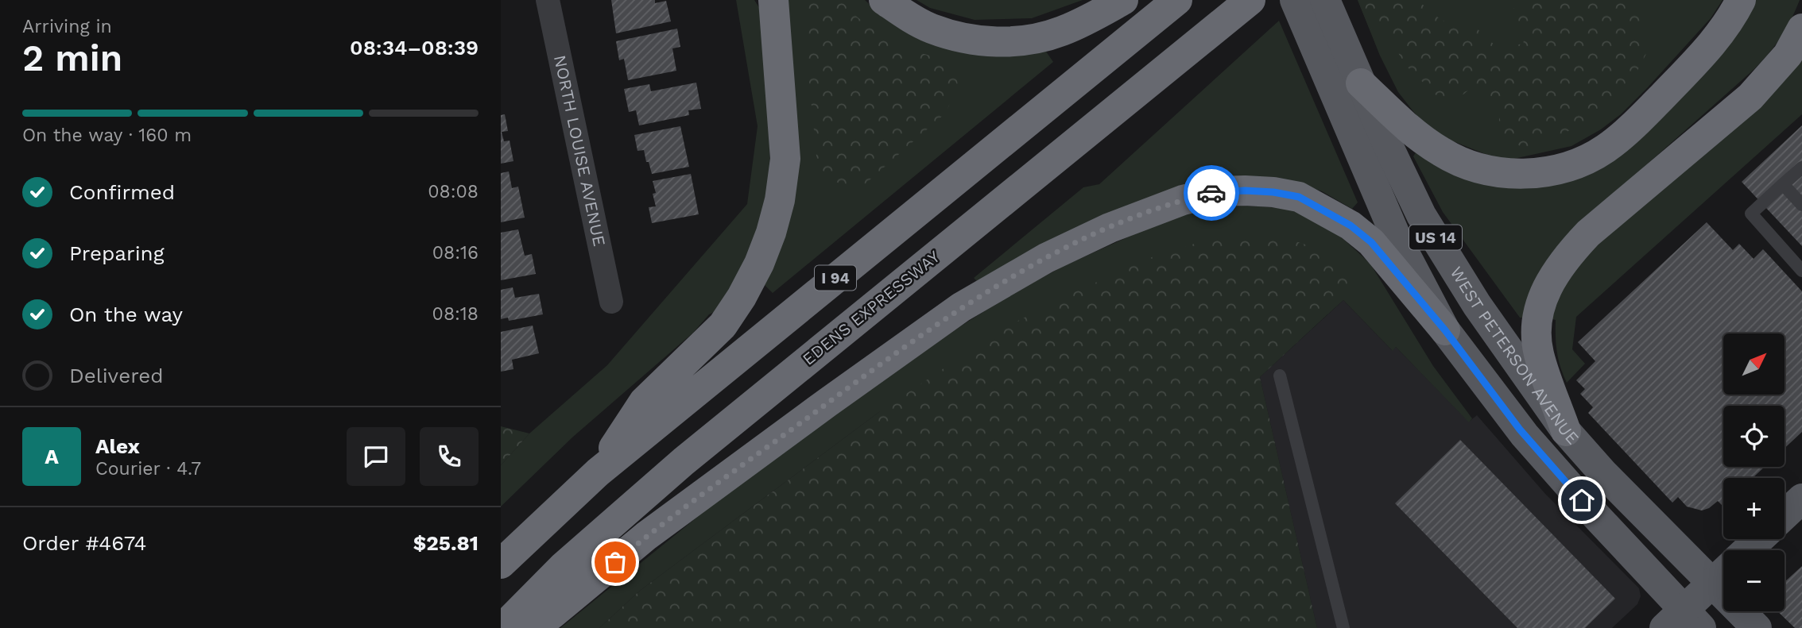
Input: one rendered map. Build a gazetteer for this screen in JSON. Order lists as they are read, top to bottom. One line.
{"streets":{"highway":["I 94","EDENS EXPRESSWAY"],"main road":["US 14","WEST PETERSON AVENUE"],"street":["NORTH LOUISE AVENUE"]},"north":"top right","page":{"heading":["2 min","Arriving in","08:34–08:39"],"panel":["Alex","Courier · 4.7","Order #4674","$25.81"],"bar":"On the way · 160 m","list":[["Confirmed","08:08"],["Preparing","08:16"],["On the way","08:18"],"Delivered"],"map_buttons":["+","−"],"round":"A"}}
